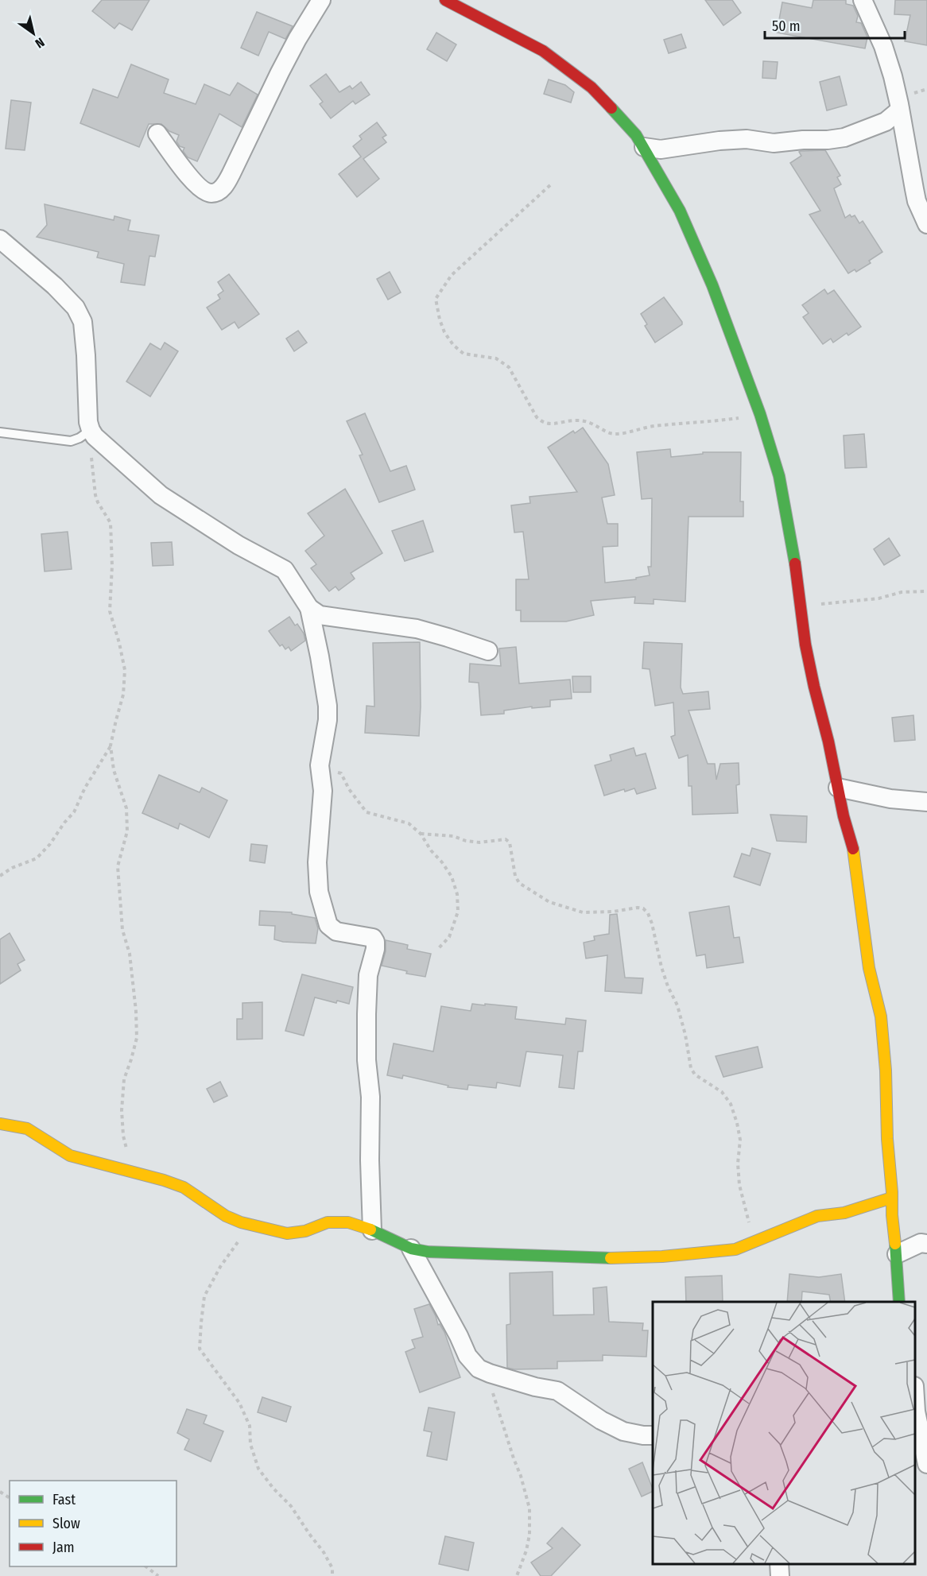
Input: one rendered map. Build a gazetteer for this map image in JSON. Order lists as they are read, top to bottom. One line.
{"legend":["Fast","Slow","Jam"],"scale_bar":"50 m","north":"bottom right"}
